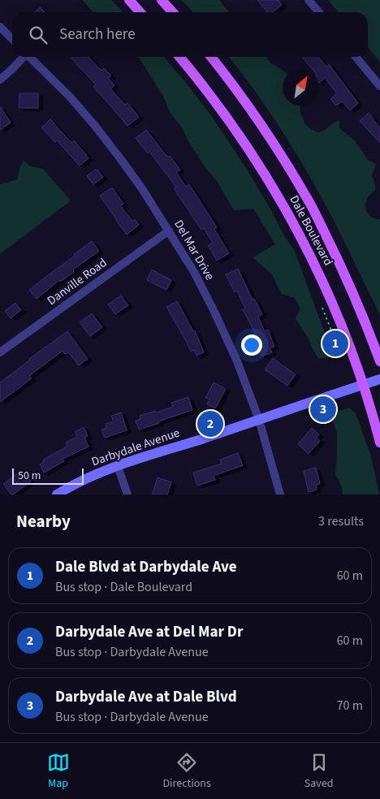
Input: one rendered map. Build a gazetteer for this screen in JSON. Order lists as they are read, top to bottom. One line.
{"streets":{"main road":["Dale Boulevard"],"street":["Del Mar Drive","Danville Road","Darbydale Avenue"]},"crossings":[["Dale Boulevard","Darbydale Avenue"],["Del Mar Drive","Danville Road"],["Del Mar Drive","Darbydale Avenue"]],"scale_bar":"50 m","north":"top right","page":{"search":"Search here","pins":["1","3","2"],"scale":"50 m","heading":["Nearby","3 results"],"list":[{"mark":"1","name":"Dale Blvd at Darbydale Ave","note":"Bus stop · Dale Boulevard","value":"60 m"},{"mark":"2","name":"Darbydale Ave at Del Mar Dr","note":"Bus stop · Darbydale Avenue","value":"60 m"},{"mark":"3","name":"Darbydale Ave at Dale Blvd","note":"Bus stop · Darbydale Avenue","value":"70 m"}],"nav":["Map","Directions","Saved"]}}
